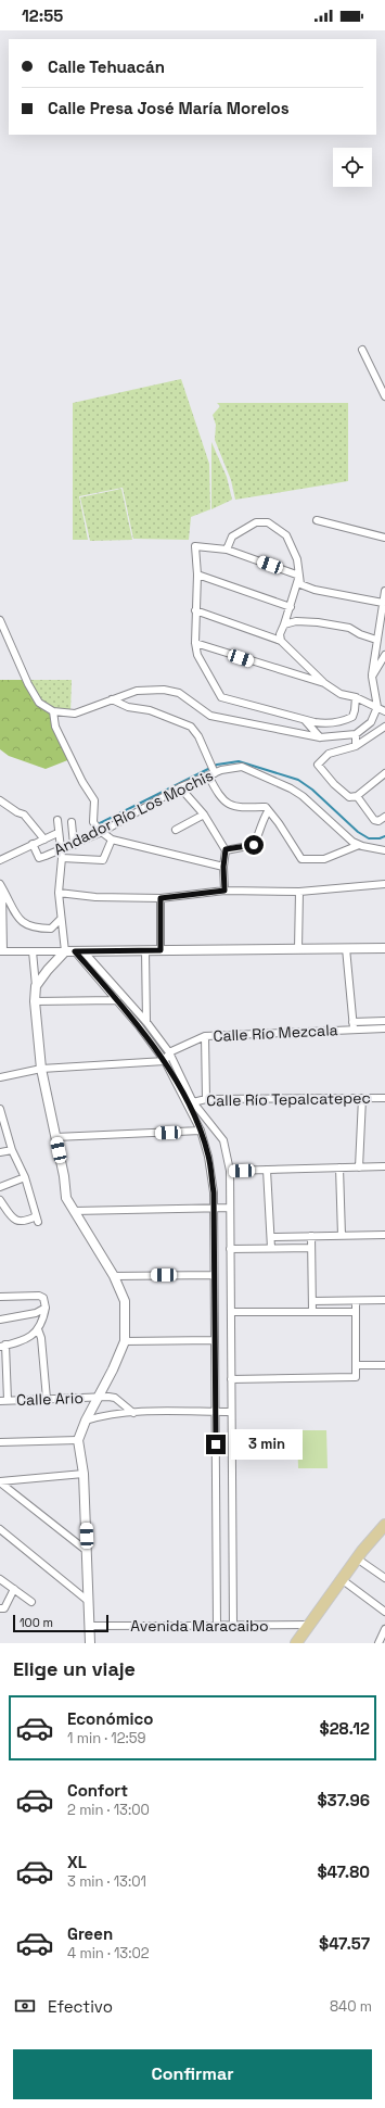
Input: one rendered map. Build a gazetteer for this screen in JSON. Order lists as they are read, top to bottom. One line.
{"streets":{"street":["Andador Río Los Mochis","Calle Río Mezcala","Calle Río Tepalcatepec","Calle Ario","Avenida Maracaibo"]},"scale_bar":"100 m","page":{"status":"12:55","banner":["Calle Tehuacán","Calle Presa José María Morelos"],"bubble":"3 min","scale":"100 m","heading":"Elige un viaje","list":[{"name":"Económico","note":"1 min · 12:59","value":"$28.12"},{"name":"Confort","note":"2 min · 13:00","value":"$37.96"},{"name":"XL","note":"3 min · 13:01","value":"$47.80"},{"name":"Green","note":"4 min · 13:02","value":"$47.57"}],"pay":["Efectivo","840 m"],"buttons":"Confirmar"}}
